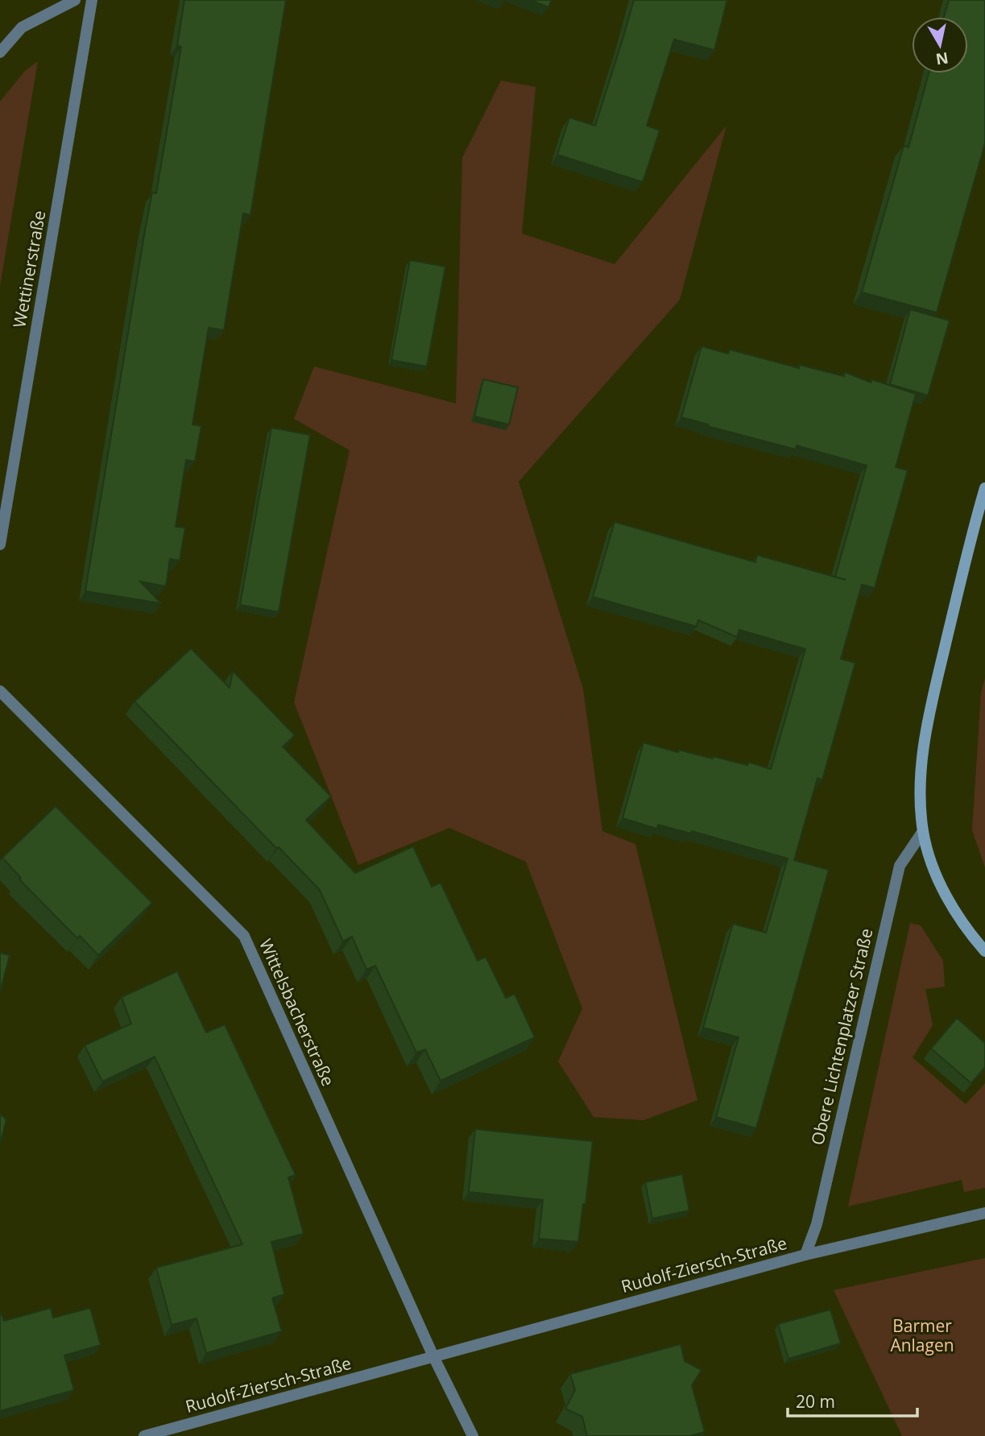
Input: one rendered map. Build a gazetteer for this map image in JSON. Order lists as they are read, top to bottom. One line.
{"streets":{"street":["Wettinerstraße","Wittelsbacherstraße","Obere Lichtenplatzer Straße","Rudolf-Ziersch-Straße"]},"crossings":[["Wittelsbacherstraße","Rudolf-Ziersch-Straße"],["Obere Lichtenplatzer Straße","Rudolf-Ziersch-Straße"]],"parks":["Barmer Anlagen"],"scale_bar":"20 m","north":"bottom"}
